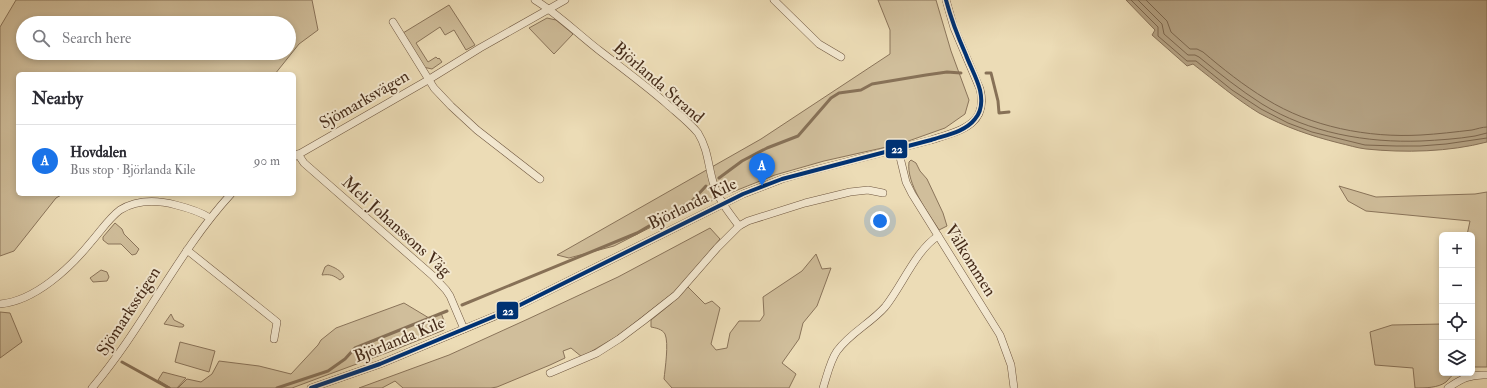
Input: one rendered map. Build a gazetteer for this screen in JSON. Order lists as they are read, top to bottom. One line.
{"streets":{"street":["Björlanda Strand","Sjömarksvägen","Björlanda Kile","Meli Johanssons Väg","Välkommen","Sjömarksstigen"]},"crossings":[["Björlanda Strand","Sjömarksvägen"],["Björlanda Strand","Björlanda Kile"],["Sjömarksvägen","Meli Johanssons Väg"],["Björlanda Kile","Meli Johanssons Väg"],["Björlanda Kile","Välkommen"]],"lines":["transit line 22"],"page":{"search":"Search here","heading":"Nearby","list":[{"mark":"A","name":"Hovdalen","note":"Bus stop · Björlanda Kile","value":"90 m"}],"pins":"A","map_buttons":["+","−"]}}
